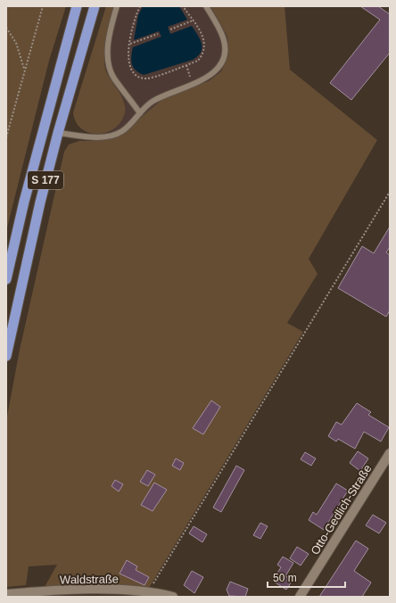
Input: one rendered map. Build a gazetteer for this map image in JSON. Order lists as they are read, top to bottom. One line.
{"streets":{"highway":["S 177"],"street":["Otto-Gedlich-Straße","Waldstraße"]},"scale_bar":"50 m"}
